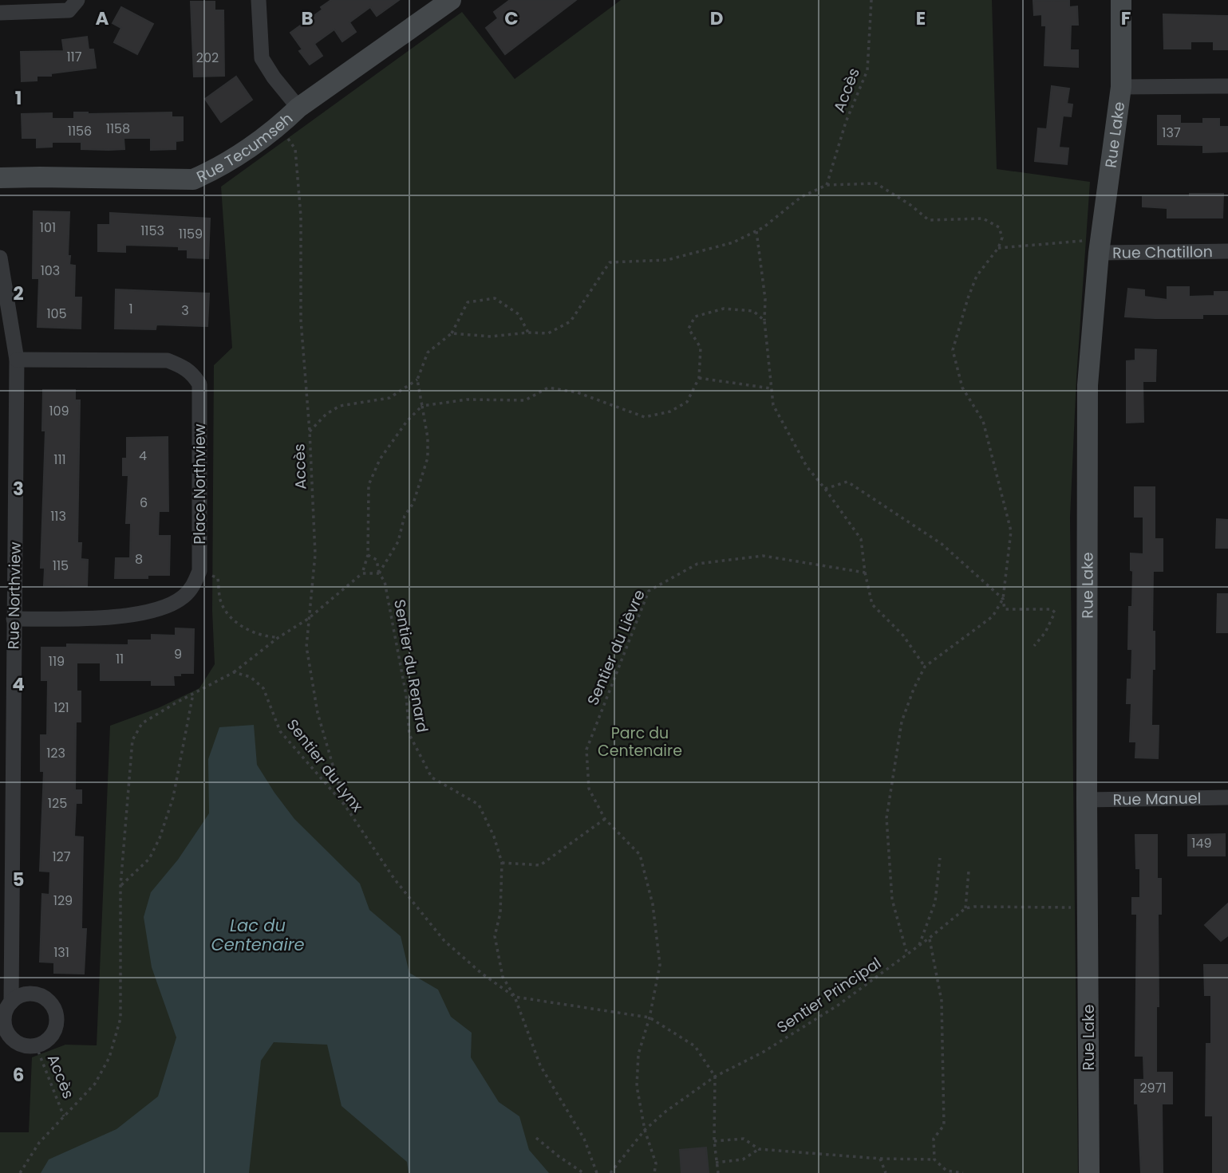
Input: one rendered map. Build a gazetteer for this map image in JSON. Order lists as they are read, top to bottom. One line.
{"streets":{"street":["Rue Lake","Rue Tecumseh","Rue Chatillon","Place Northview","Rue Northview","Rue Manuel"],"path":["Accès","Sentier du Lièvre","Sentier du Renard","Sentier du Lynx","Sentier Principal"]},"crossings":[["Accès","Rue Tecumseh"],["Accès","Rue Northview"],["Accès","Sentier du Lynx"],["Rue Lake","Rue Chatillon"],["Rue Lake","Rue Manuel"],["Place Northview","Rue Northview"],["Sentier du Lièvre","Sentier du Lynx"],["Sentier du Lièvre","Sentier Principal"],["Sentier du Renard","Sentier du Lynx"],["Sentier du Lynx","Sentier Principal"]],"water":["Lac du Centenaire"],"parks":["Parc du Centenaire"],"house_numbers":["117","202","1158","1156","137","101","1153","1159","103","1","3","105","109","4","111","6","113","8","115","9","11","119","121","123","125","149","127","129","131","2971"],"grid":{"columns":["A","B","C","D","E","F"],"rows":["1","2","3","4","5","6"]}}
